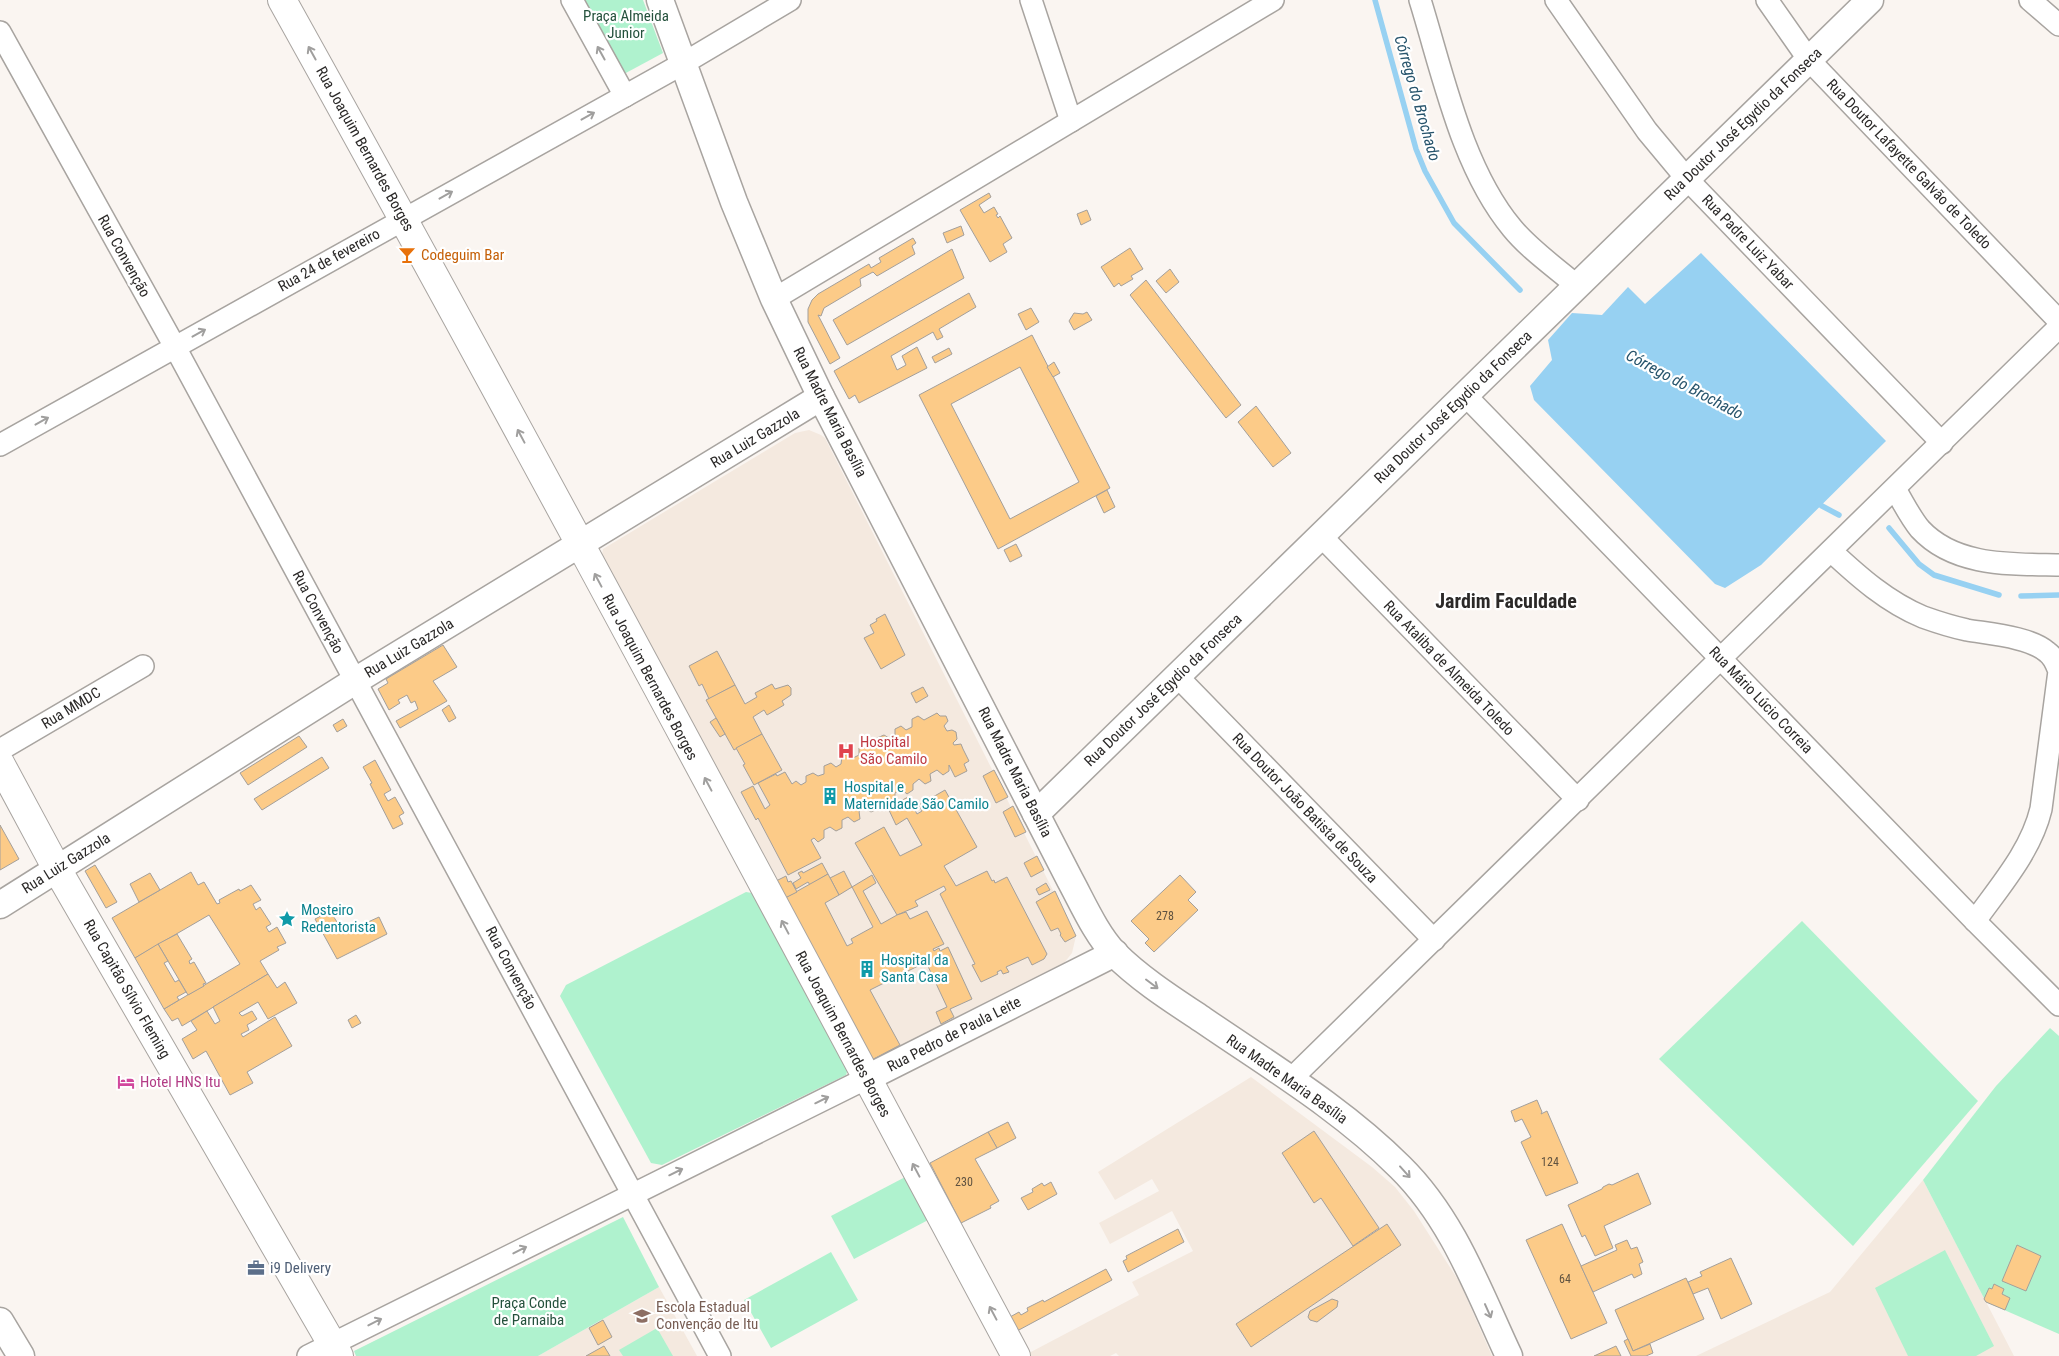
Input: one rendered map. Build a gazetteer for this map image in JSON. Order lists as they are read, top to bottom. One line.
{"streets":{"main road":["Rua Joaquim Bernardes Borges","Rua Capitão Sílvio Fleming"],"street":["Rua Doutor José Egydio da Fonseca","Rua Doutor Lafayette Galvão de Toledo","Rua Padre Luiz Yabar","Rua Convenção","Rua 24 de fevereiro","Rua Madre Maria Basília","Rua Luiz Gazzola","Rua Ataliba de Almeida Toledo","Rua Mário Lúcio Correia","Rua MMDC","Rua Doutor João Batista de Souza","Rua Pedro de Paula Leite"]},"crossings":[["Rua Doutor José Egydio da Fonseca","Rua Doutor Lafayette Galvão de Toledo"],["Rua Doutor José Egydio da Fonseca","Rua Padre Luiz Yabar"],["Rua Doutor José Egydio da Fonseca","Rua Madre Maria Basília"],["Rua Doutor José Egydio da Fonseca","Rua Ataliba de Almeida Toledo"],["Rua Doutor José Egydio da Fonseca","Rua Mário Lúcio Correia"],["Rua Doutor José Egydio da Fonseca","Rua Doutor João Batista de Souza"],["Rua Joaquim Bernardes Borges","Rua 24 de fevereiro"],["Rua Joaquim Bernardes Borges","Rua Luiz Gazzola"],["Rua Joaquim Bernardes Borges","Rua Pedro de Paula Leite"],["Rua Convenção","Rua 24 de fevereiro"],["Rua Convenção","Rua Luiz Gazzola"],["Rua Convenção","Rua Pedro de Paula Leite"],["Rua 24 de fevereiro","Rua Madre Maria Basília"],["Rua Madre Maria Basília","Rua Luiz Gazzola"],["Rua Madre Maria Basília","Rua Pedro de Paula Leite"],["Rua Luiz Gazzola","Rua Capitão Sílvio Fleming"]],"one_way":["Rua Joaquim Bernardes Borges","Rua 24 de fevereiro","Rua Pedro de Paula Leite"],"districts":["Jardim Faculdade"],"water":["Córrego do Brochado"],"parks":["Praça Almeida Junior","Praça Conde de Parnaiba"],"places":{"bar":["Codeguim Bar"],"hospital":["Hospital São Camilo"],"building":["Hospital e Maternidade São Camilo","Hospital da Santa Casa"],"place":["Mosteiro Redentorista"],"hotel":["Hotel HNS Itu"],"office":["i9 Delivery"],"school or university":["Escola Estadual Convenção de Itu"]},"house_numbers":["278","124","230","64"]}
